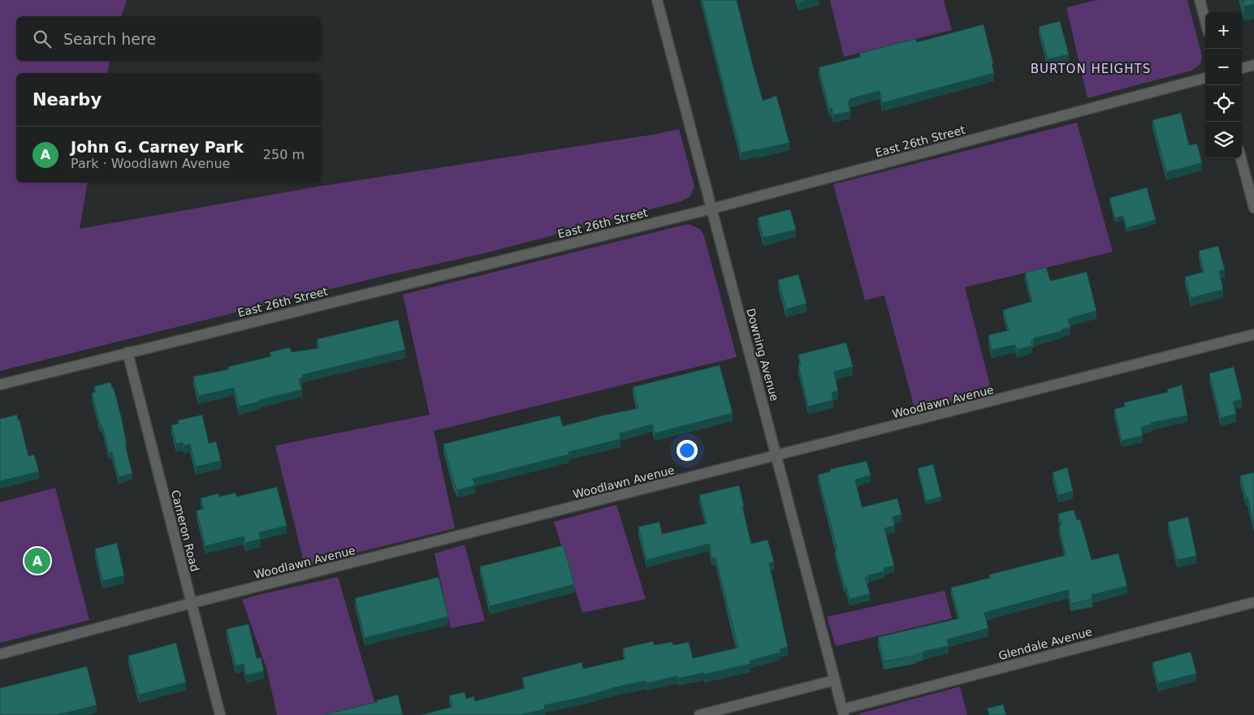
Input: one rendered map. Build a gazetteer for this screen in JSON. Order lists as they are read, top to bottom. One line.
{"streets":{"street":["East 26th Street","Downing Avenue","Woodlawn Avenue","Cameron Road","Glendale Avenue"]},"crossings":[["East 26th Street","Downing Avenue"],["East 26th Street","Cameron Road"],["Downing Avenue","Woodlawn Avenue"],["Downing Avenue","Glendale Avenue"],["Woodlawn Avenue","Cameron Road"]],"districts":["BURTON HEIGHTS"],"page":{"map_buttons":["+","−"],"search":"Search here","heading":"Nearby","list":[{"mark":"A","name":"John G. Carney Park","note":"Park · Woodlawn Avenue","value":"250 m"}],"pins":"A"}}
